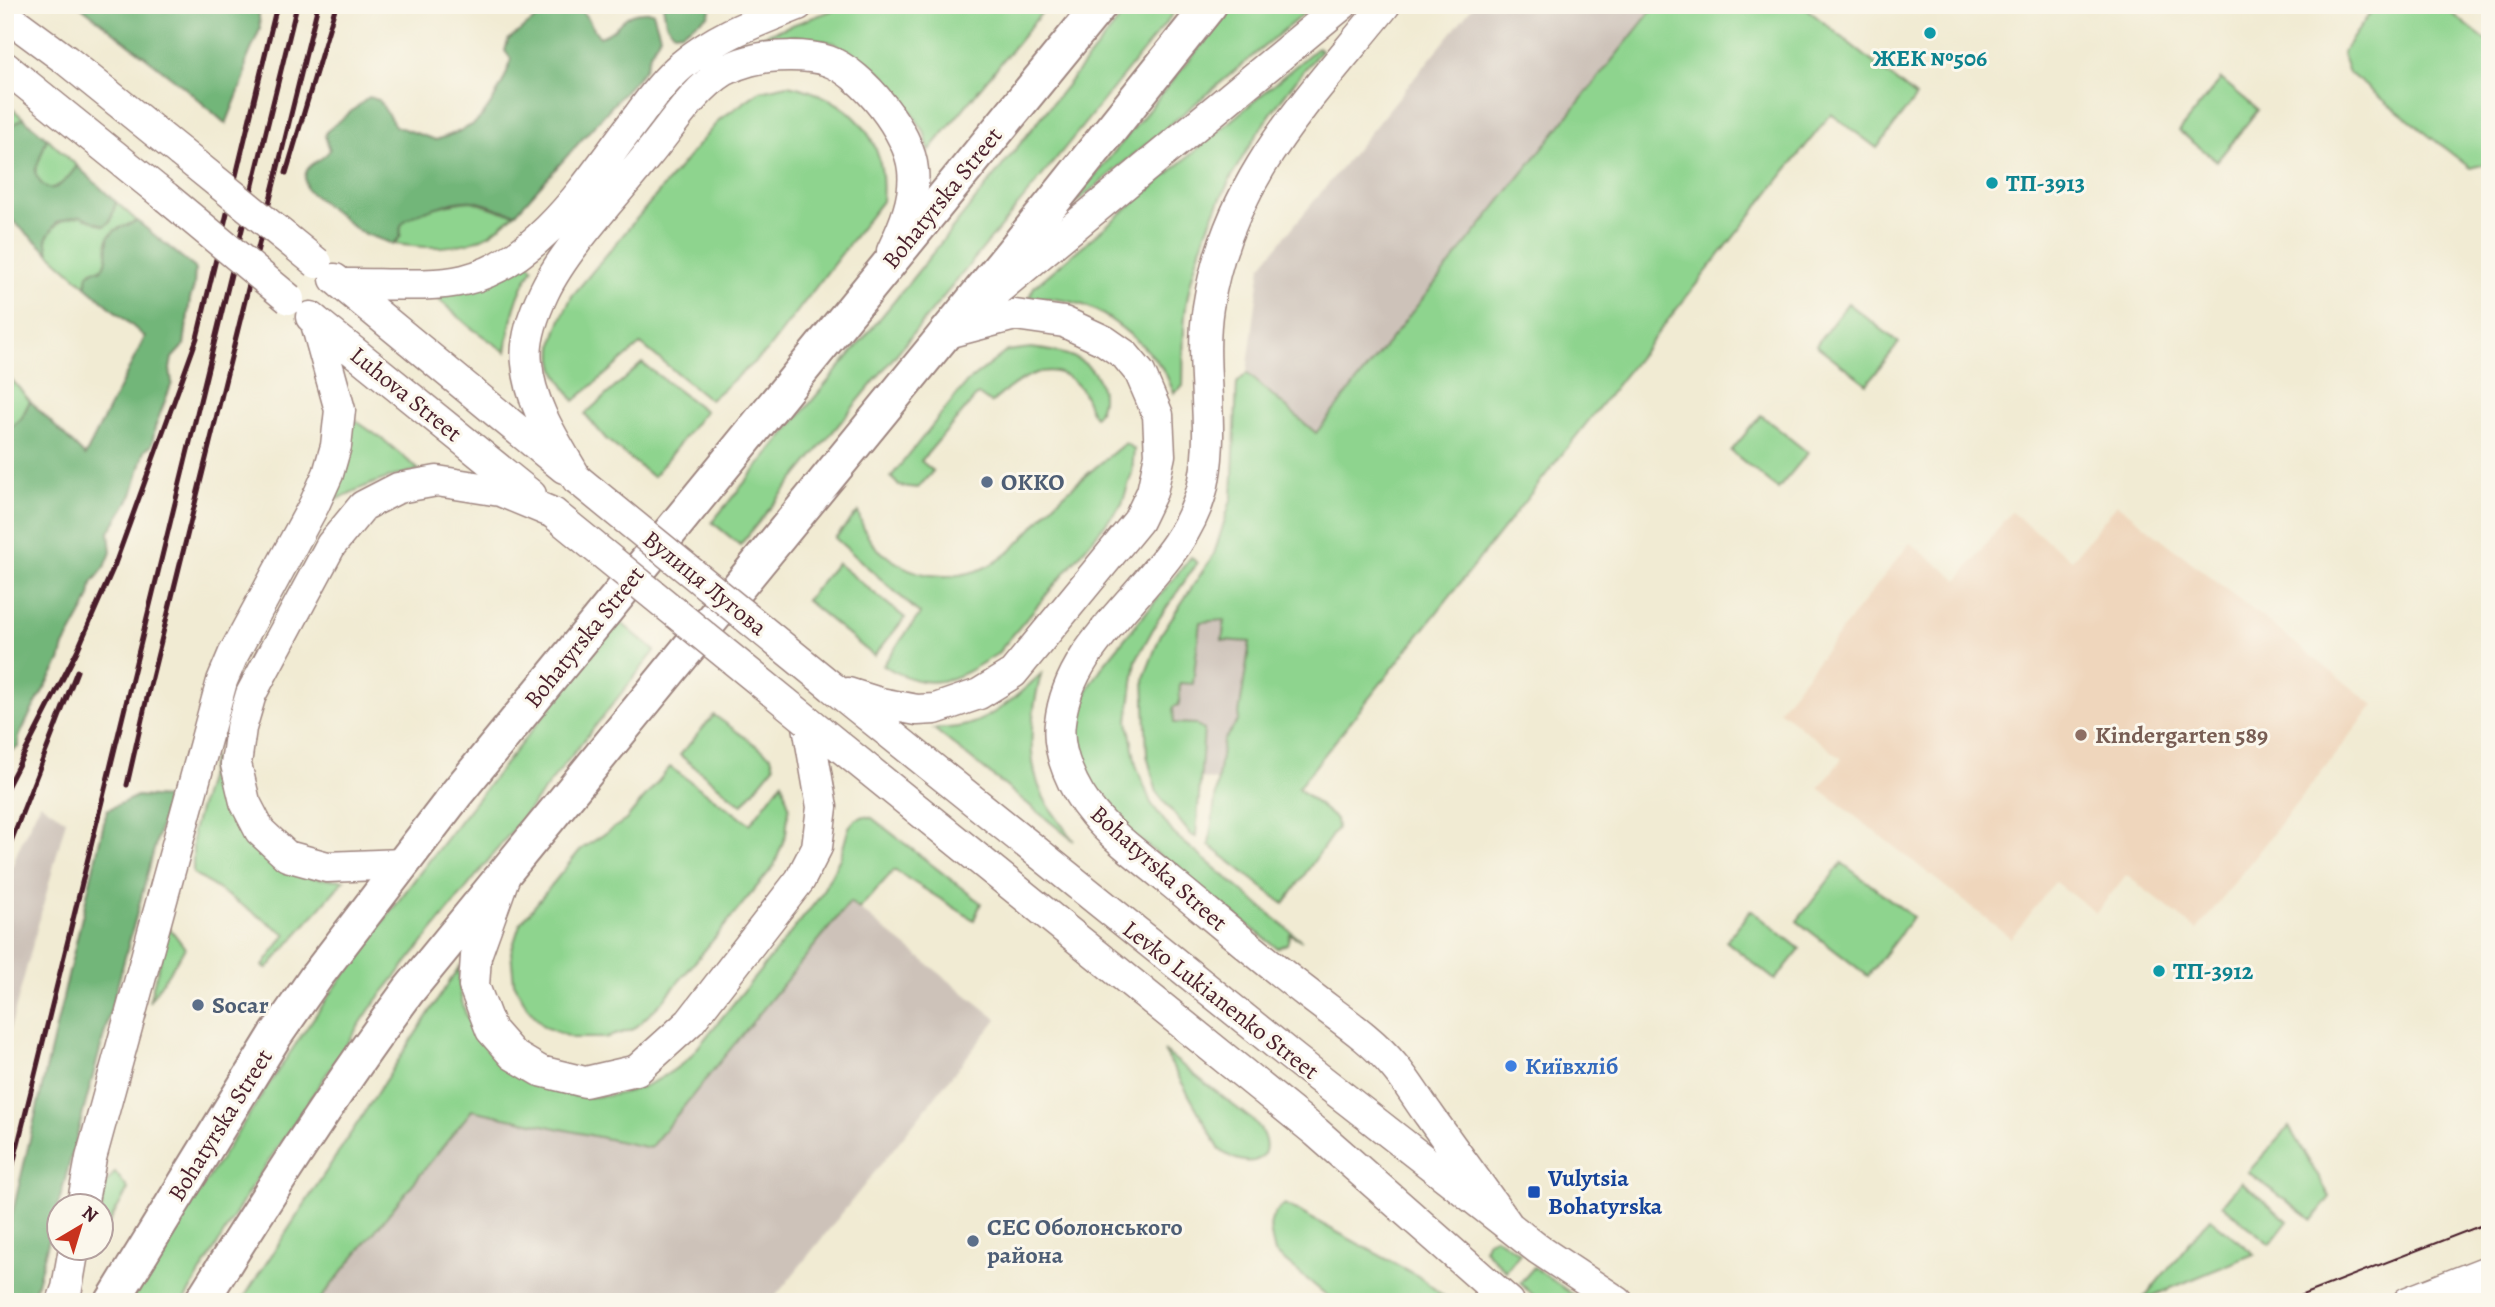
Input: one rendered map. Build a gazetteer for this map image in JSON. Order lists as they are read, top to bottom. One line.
{"streets":{"main road":["Bohatyrska Street","Luhova Street","Вулиця Лугова","Levko Lukianenko Street"]},"crossings":[["Bohatyrska Street","Levko Lukianenko Street"],["Luhova Street","Вулиця Лугова"],["Luhova Street","Levko Lukianenko Street"],["Вулиця Лугова","Levko Lukianenko Street"]],"places":{"other":["ЖЕК №506","ТП-3913","OKKO","Kindergarten 589","ТП-3912","Socar","Київхліб","СЕС Оболонського района"],"transit":["Vulytsia Bohatyrska"]},"north":"top right"}
